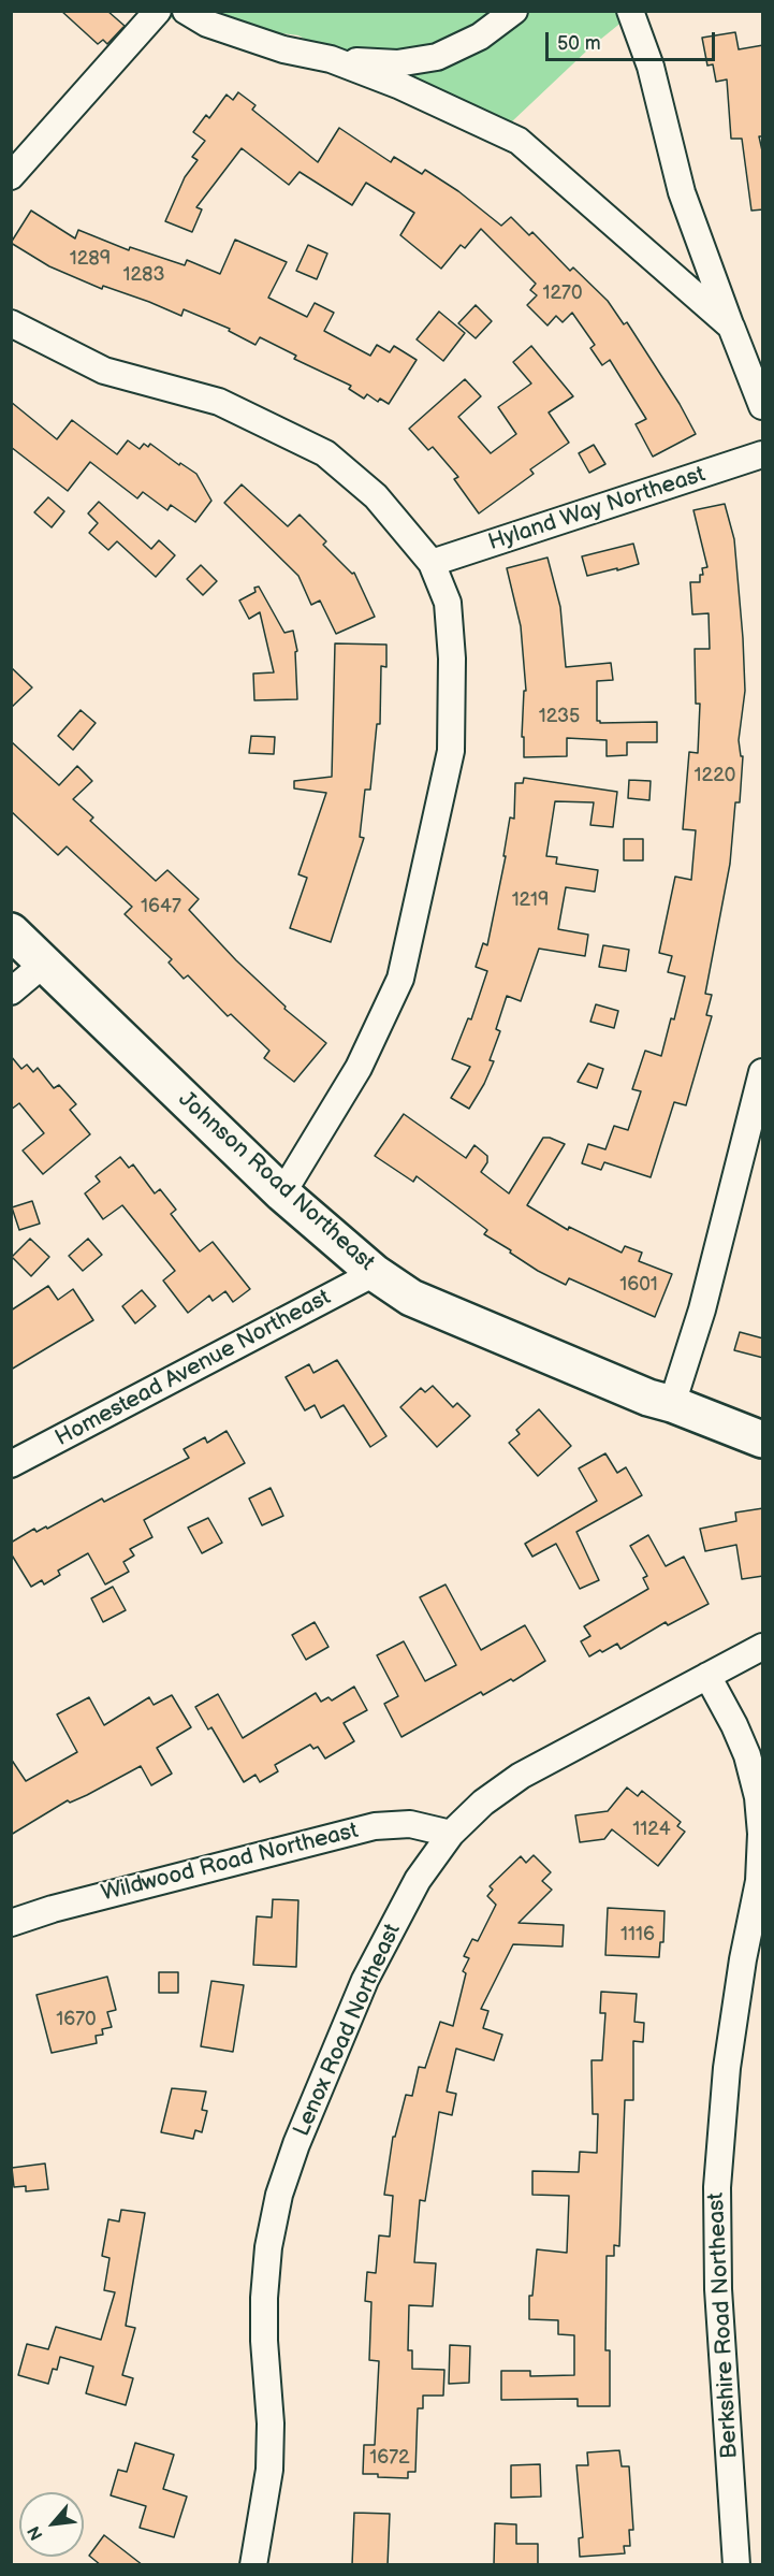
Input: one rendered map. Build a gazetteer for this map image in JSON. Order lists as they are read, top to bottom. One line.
{"streets":{"street":["Hyland Way Northeast","Johnson Road Northeast","Homestead Avenue Northeast","Wildwood Road Northeast","Lenox Road Northeast","Berkshire Road Northeast"]},"crossings":[["Johnson Road Northeast","Homestead Avenue Northeast"],["Wildwood Road Northeast","Lenox Road Northeast"],["Lenox Road Northeast","Berkshire Road Northeast"]],"house_numbers":["1289","1283","1270","1235","1220","1219","1647","1601","1124","1116","1670","1672"],"scale_bar":"50 m","north":"bottom left"}
